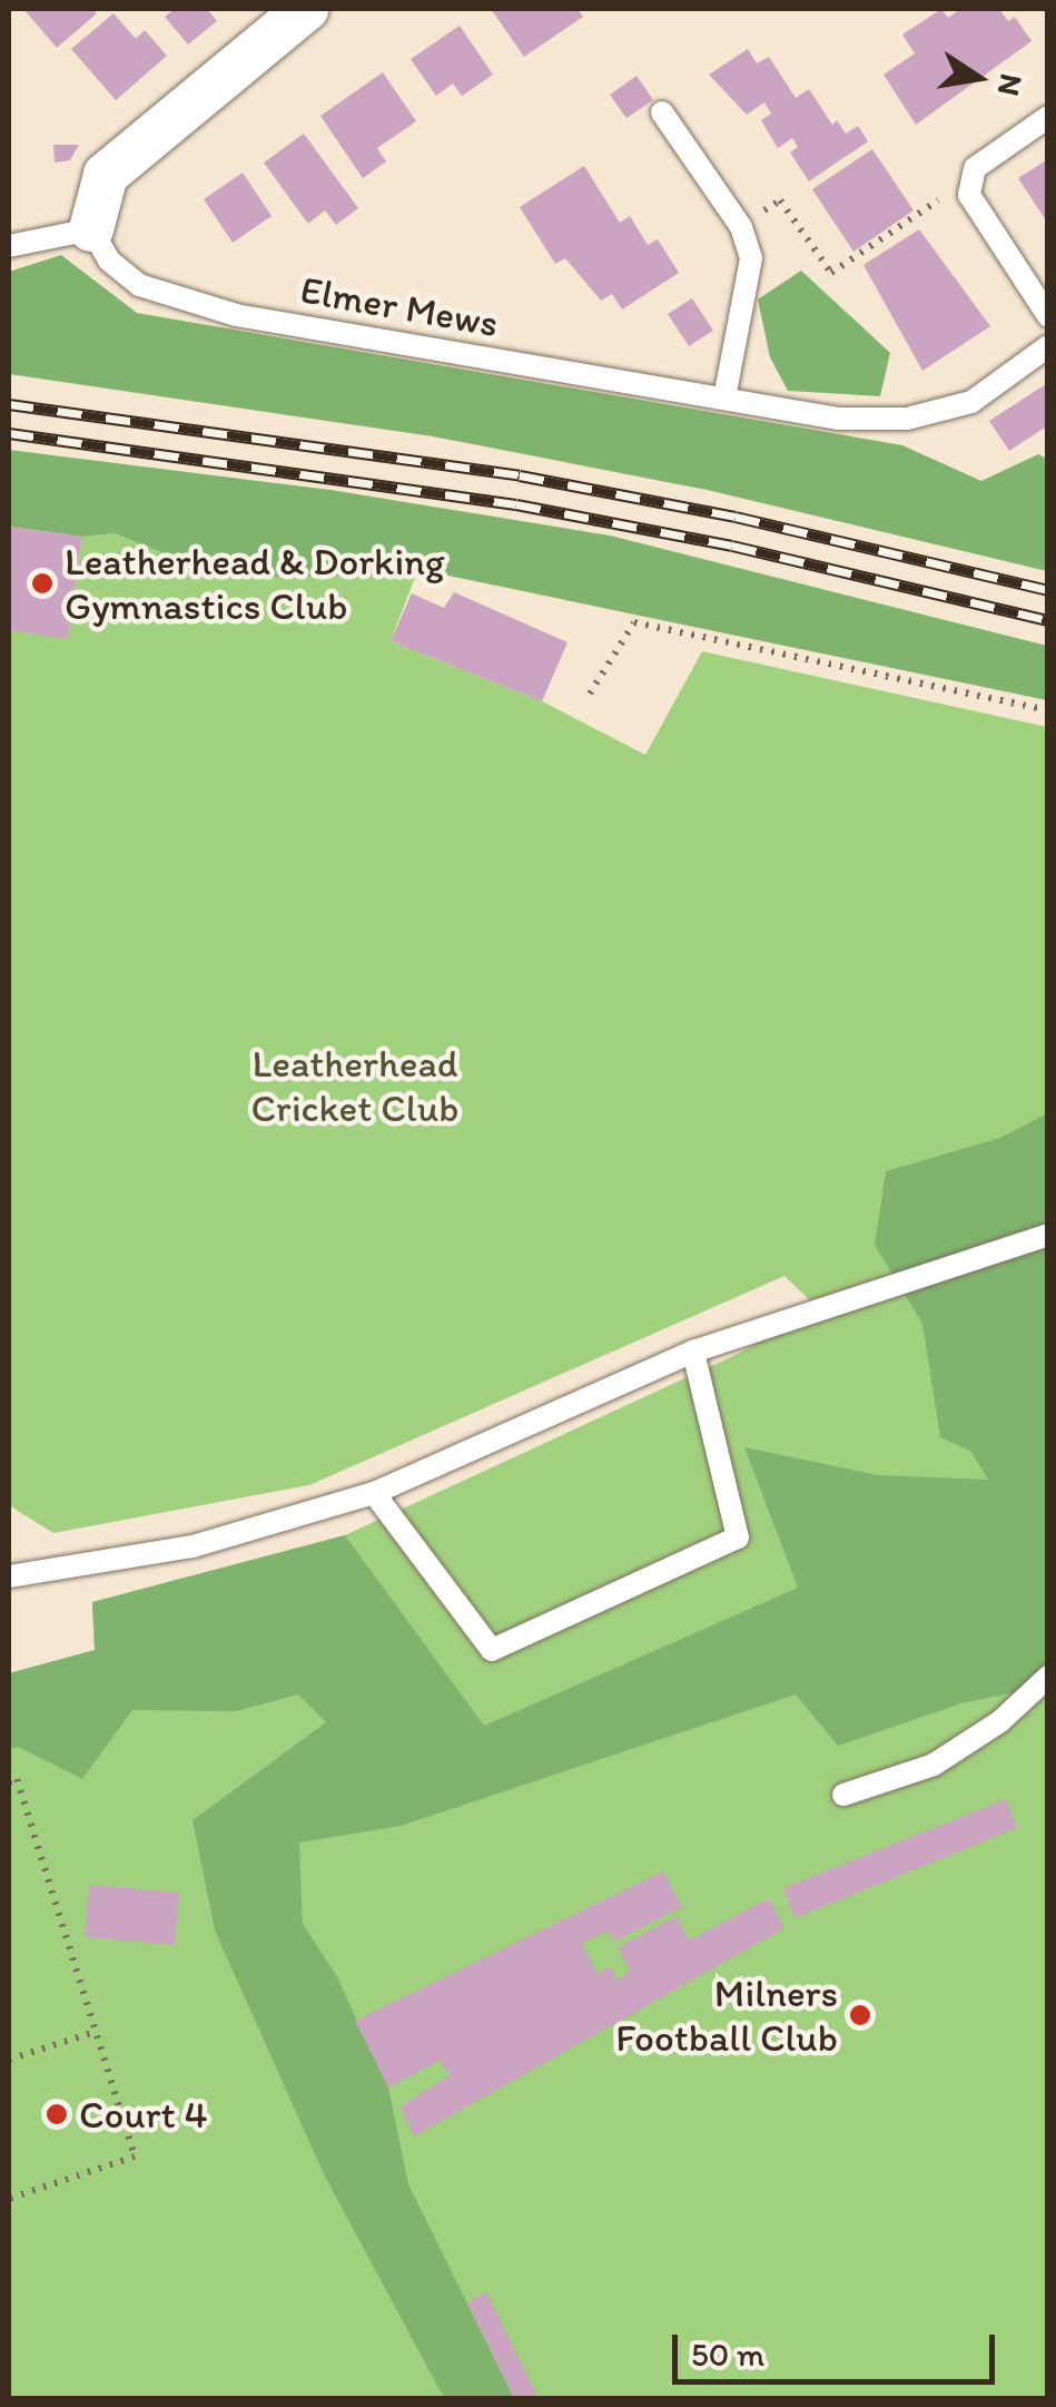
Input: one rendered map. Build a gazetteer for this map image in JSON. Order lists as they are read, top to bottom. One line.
{"streets":{"lane":["Elmer Mews"]},"parks":["Leatherhead Cricket Club"],"places":["Leatherhead & Dorking Gymnastics Club","Milners Football Club","Court 4"],"scale_bar":"50 m","north":"right"}
